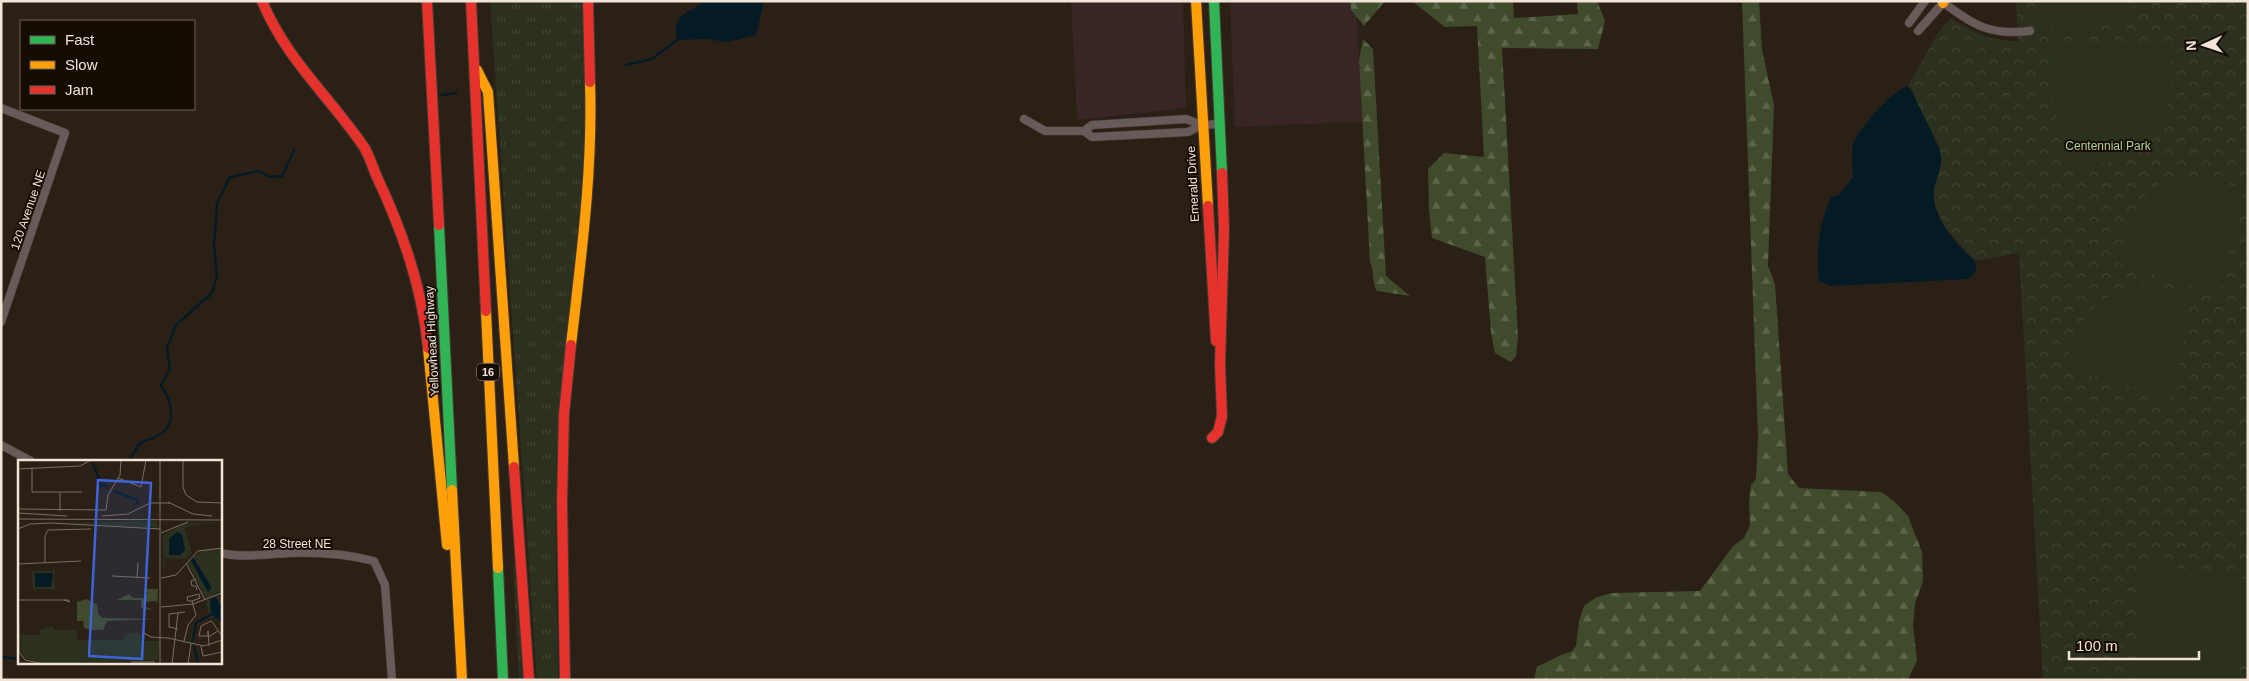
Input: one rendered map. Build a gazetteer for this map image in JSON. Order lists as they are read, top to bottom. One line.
{"streets":{"main road":["Emerald Drive","Yellowhead Highway","16"],"street":["120 Avenue NE","28 Street NE"]},"parks":["Centennial Park"],"legend":["Fast","Slow","Jam"],"scale_bar":"100 m","north":"left"}
